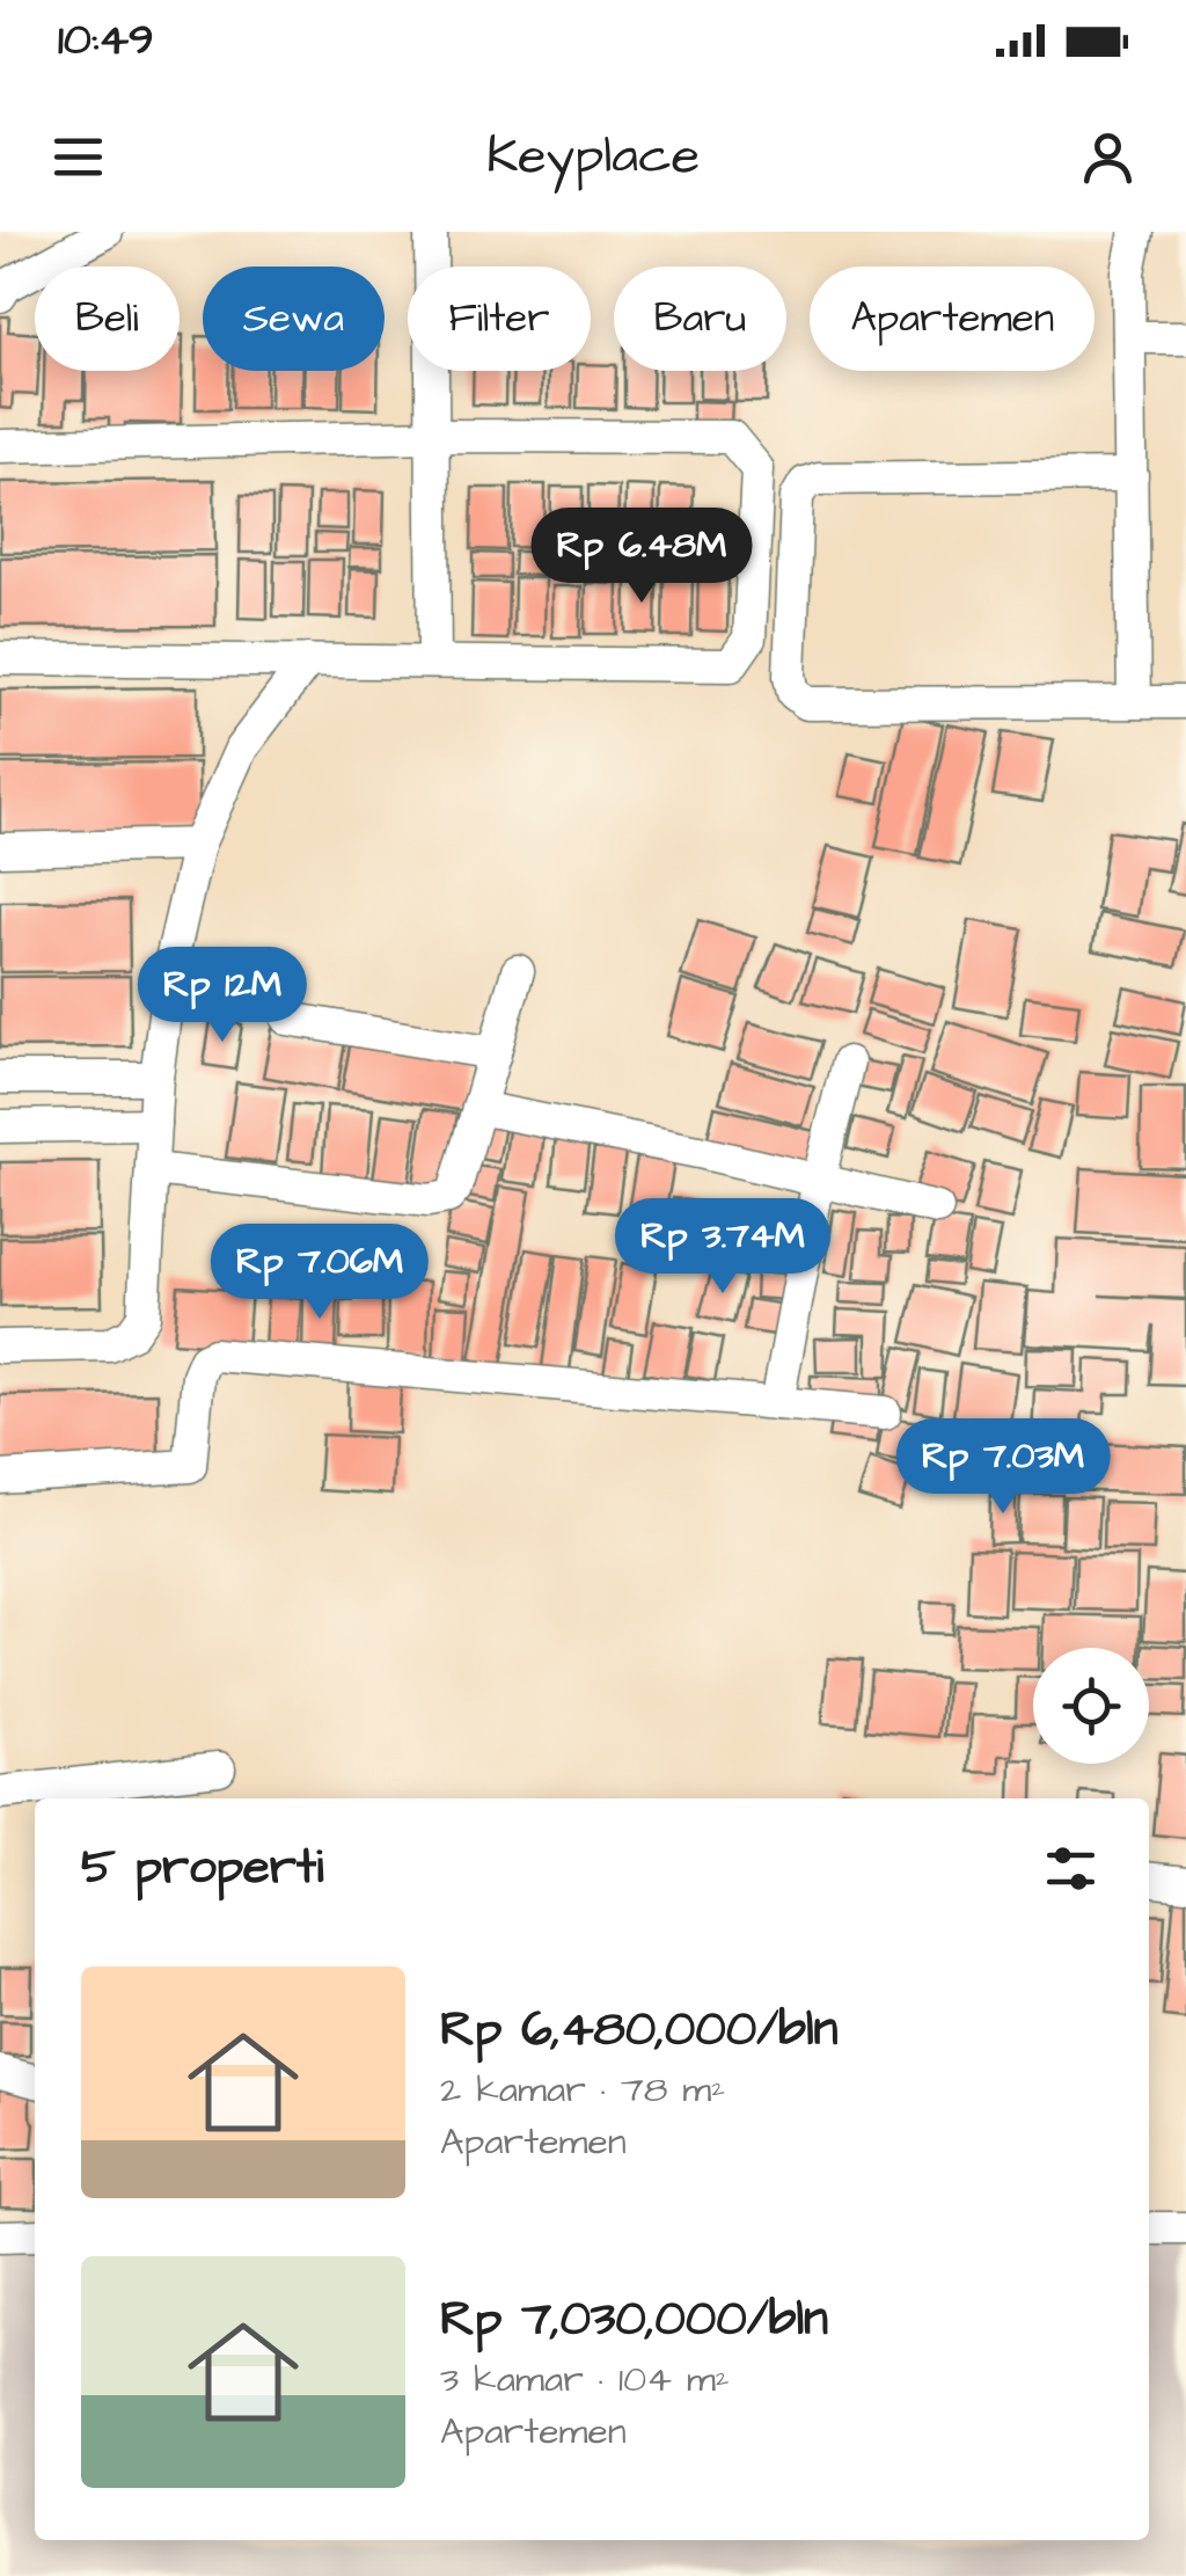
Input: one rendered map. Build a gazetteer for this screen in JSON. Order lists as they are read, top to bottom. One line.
{"page":{"status":"10:49","header":"Keyplace","chip":["Beli","Sewa","Filter","Baru","Apartemen"],"price":["Rp 6.48M","Rp 12M","Rp 3.74M","Rp 7.06M","Rp 7.03M"],"heading":"5 properti","list":[{"name":"Rp 6,480,000/bln","note":"2 kamar · 78 m² · Apartemen"},{"name":"Rp 7,030,000/bln","note":"3 kamar · 104 m² · Apartemen"}]}}
